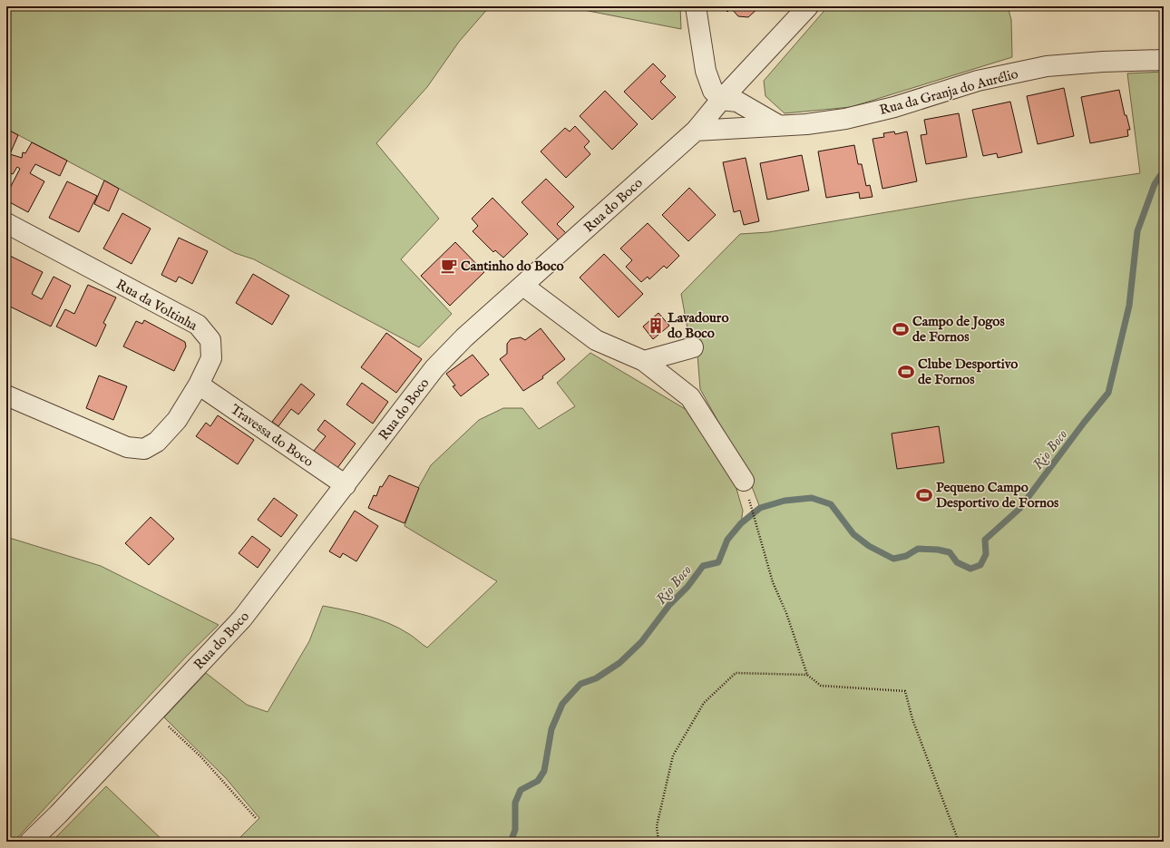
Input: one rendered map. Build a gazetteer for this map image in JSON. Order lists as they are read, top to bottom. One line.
{"streets":{"street":["Rua da Granja do Aurélio","Rua do Boco","Rua da Voltinha","Travessa do Boco"]},"crossings":[["Rua da Granja do Aurélio","Rua do Boco"],["Rua do Boco","Travessa do Boco"],["Rua da Voltinha","Travessa do Boco"]],"water":["Rio Boco"],"places":{"cafe":["Cantinho do Boco"],"building":["Lavadouro do Boco"],"sports":["Campo de Jogos de Fornos","Clube Desportivo de Fornos","Pequeno Campo Desportivo de Fornos"]}}
